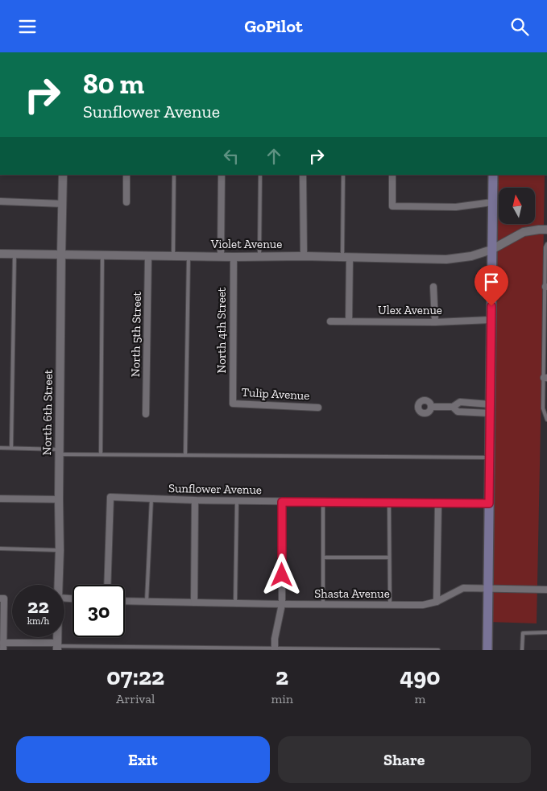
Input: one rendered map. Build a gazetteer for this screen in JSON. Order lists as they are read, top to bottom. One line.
{"streets":{"street":["Violet Avenue","Ulex Avenue","North 4th Street","North 5th Street","Tulip Avenue","North 6th Street","Sunflower Avenue","Shasta Avenue"]},"crossings":[["Violet Avenue","North 4th Street"],["Violet Avenue","North 5th Street"],["Violet Avenue","North 6th Street"],["North 4th Street","Tulip Avenue"]],"north":"top","page":{"header":"GoPilot","turn":["80 m","Sunflower Avenue"],"speed":"22 km/h","limit":"30","eta":["07:22","Arrival","2","min","490","m"],"buttons":["Exit","Share"]}}
